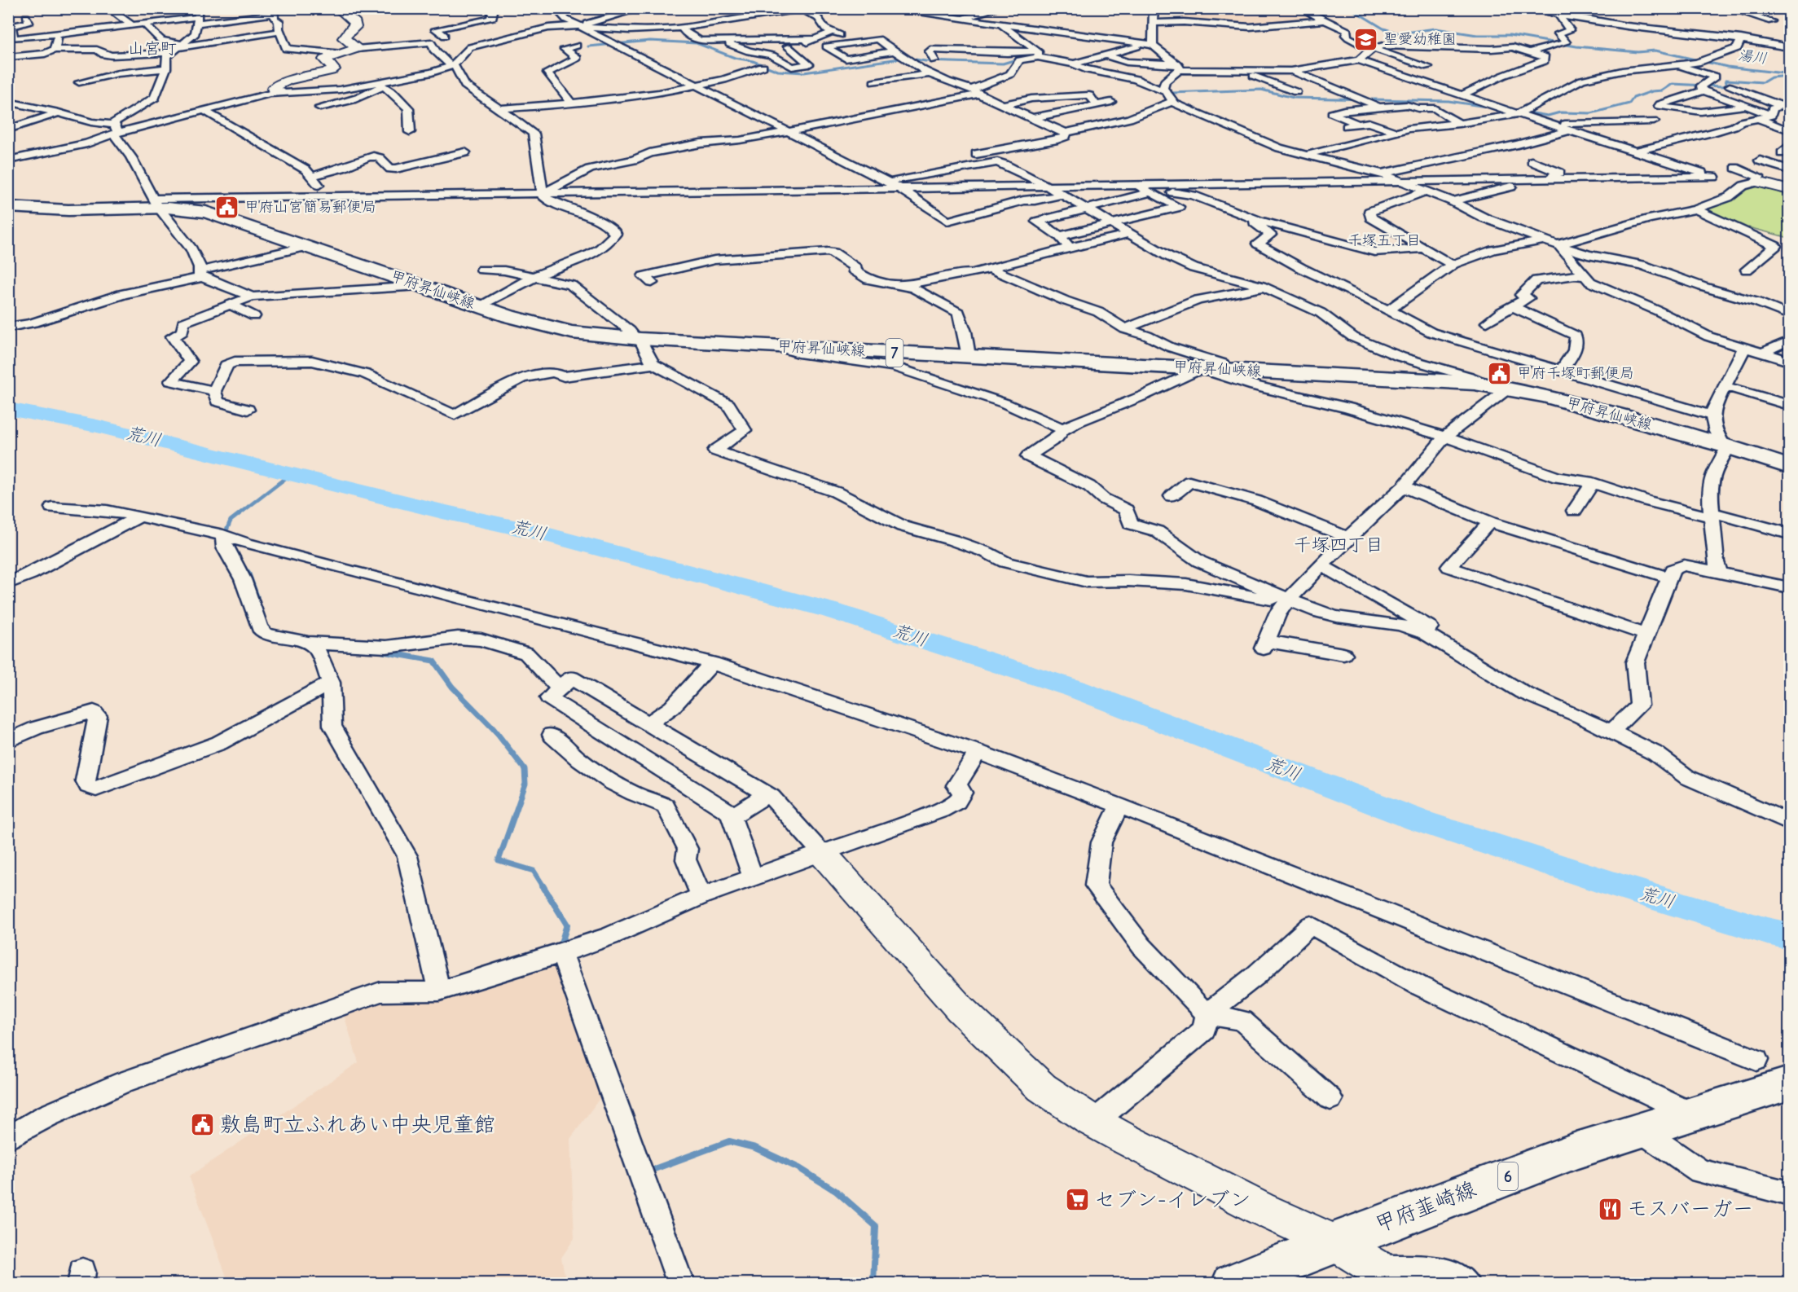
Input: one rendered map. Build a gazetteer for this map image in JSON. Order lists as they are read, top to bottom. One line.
{"streets":{"main road":["甲府昇仙峡線","7","6","甲府韮崎線"]},"districts":["山宮町","千塚五丁目","千塚四丁目"],"water":["湯川","荒川"],"places":{"school or university":["聖愛幼稚園"],"public building":["甲府山宮簡易郵便局","甲府千塚町郵便局","敷島町立ふれあい中央児童館"],"supermarket":["セブン-イレブン"],"restaurant":["モスバーガー"]}}
